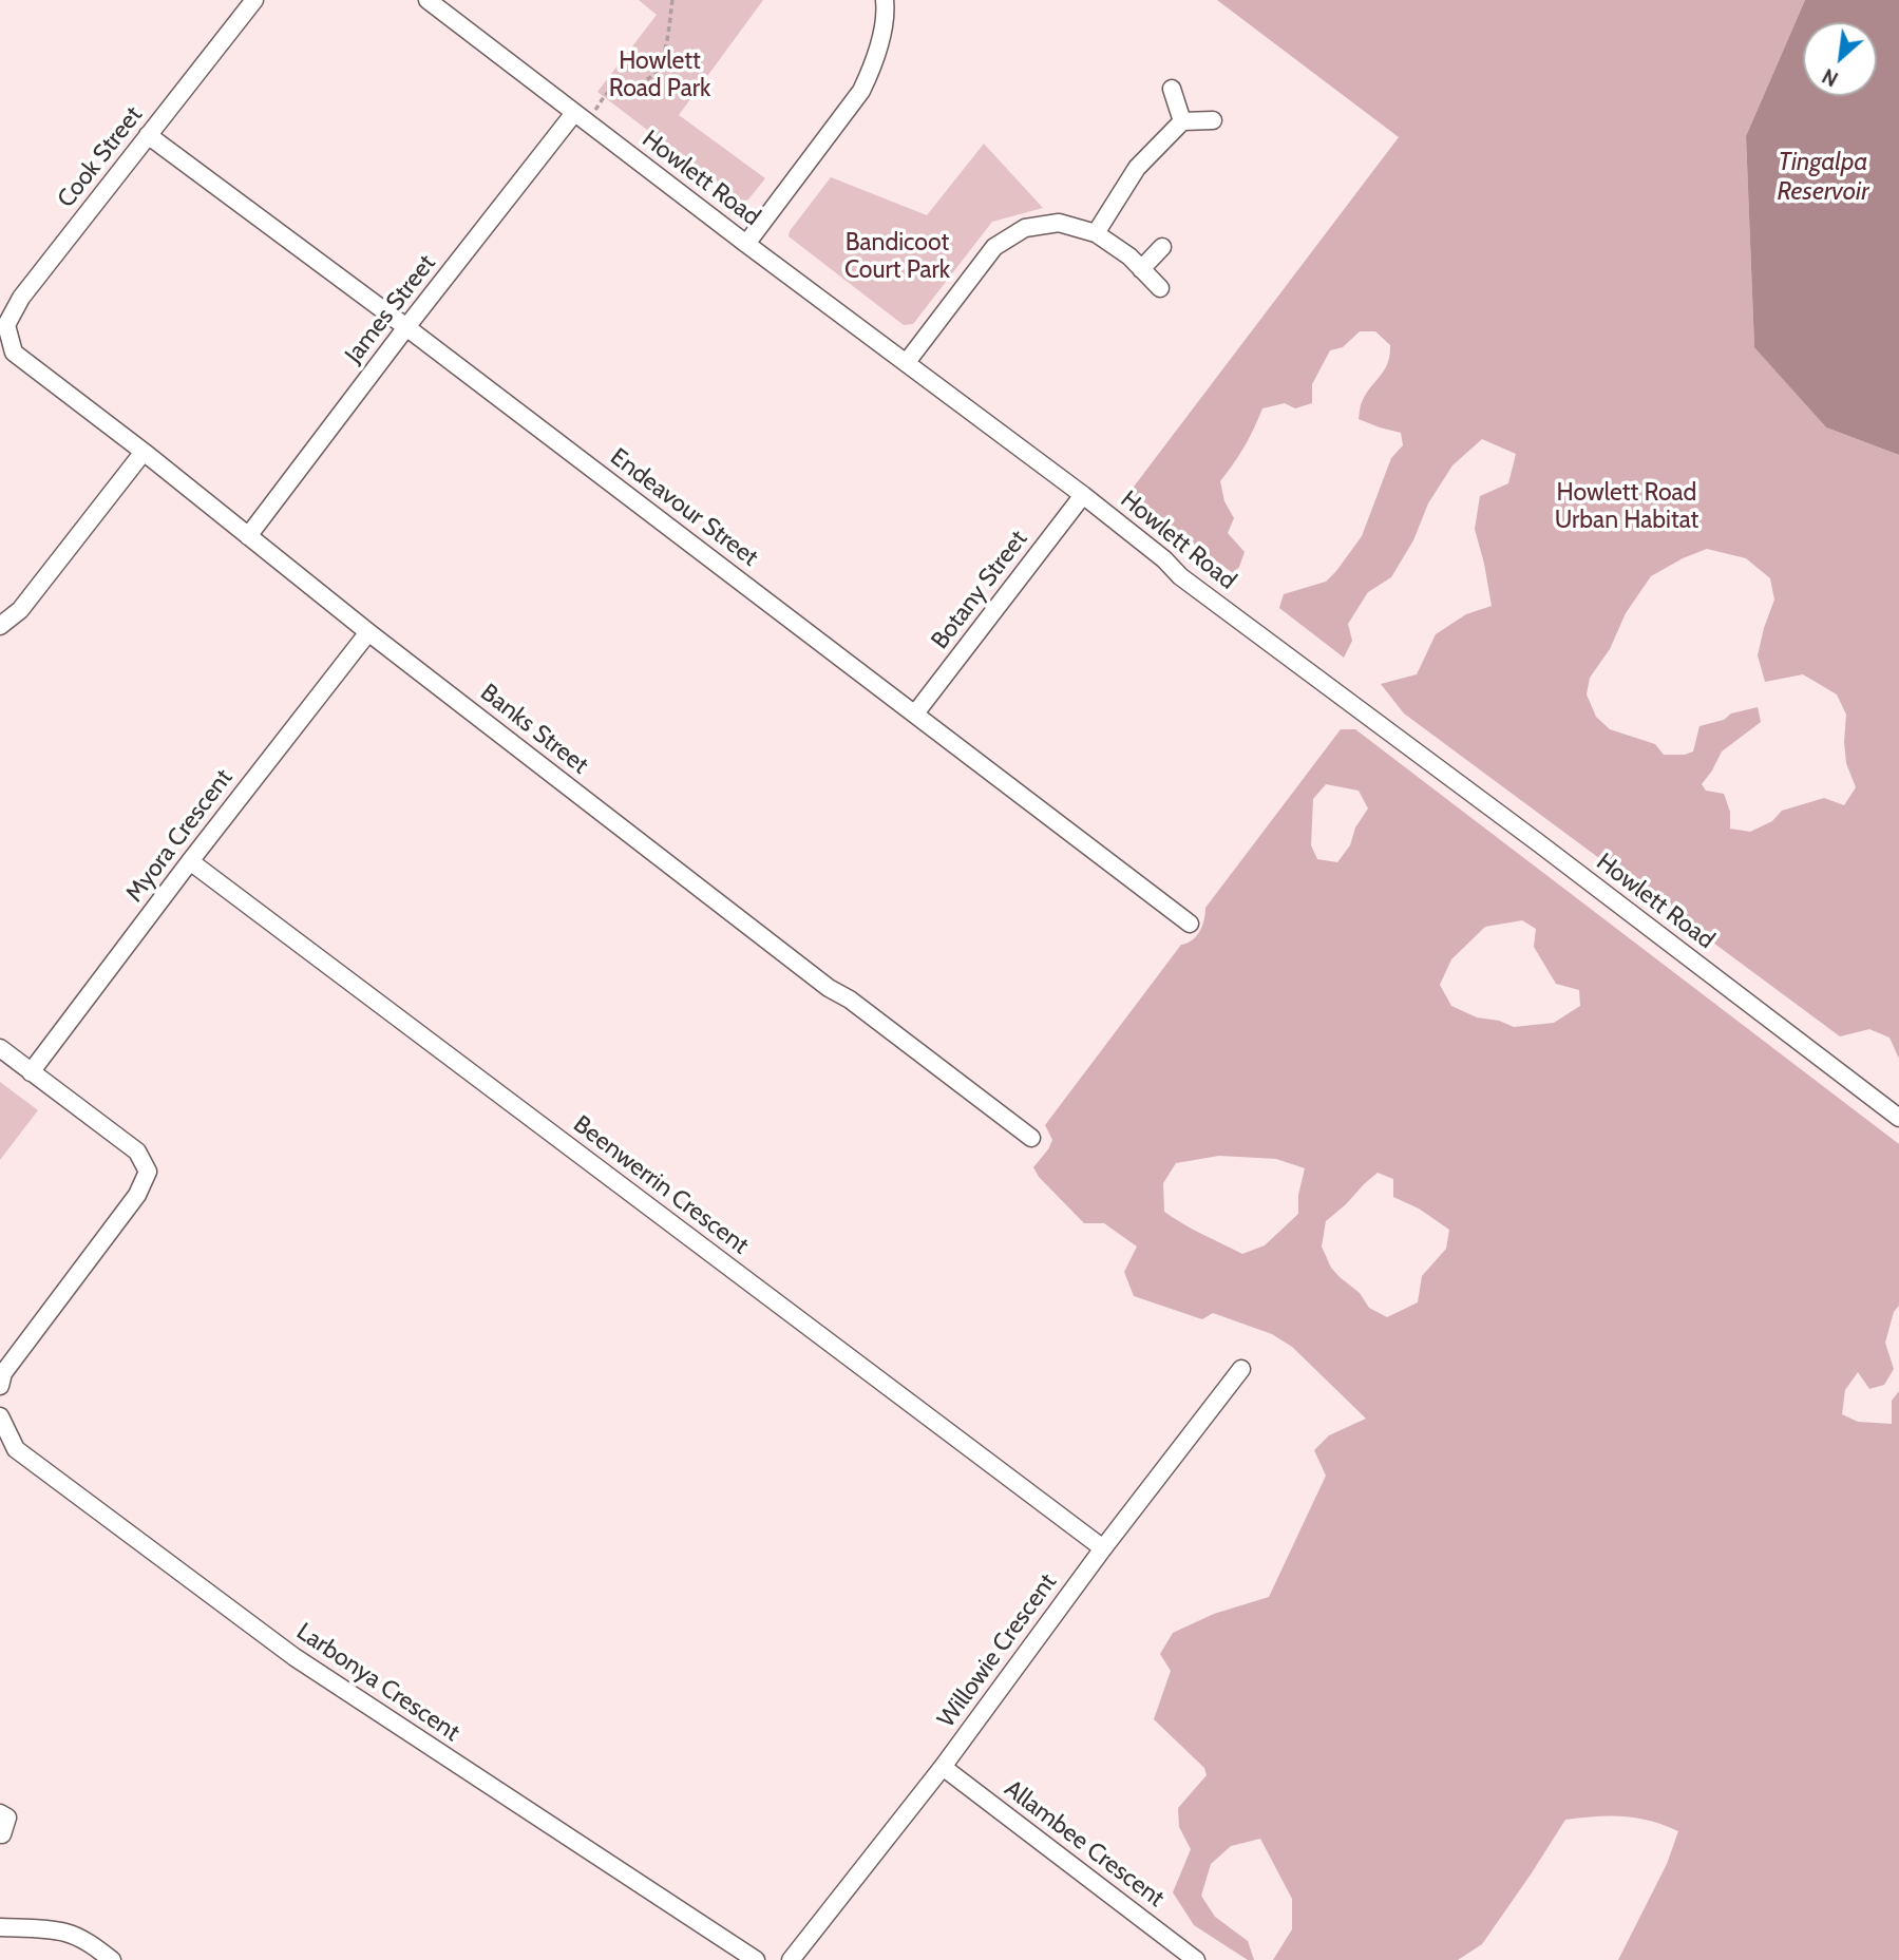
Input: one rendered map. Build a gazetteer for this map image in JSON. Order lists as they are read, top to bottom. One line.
{"streets":{"street":["Cook Street","Howlett Road","James Street","Endeavour Street","Botany Street","Banks Street","Myora Crescent","Beenwerrin Crescent","Willowie Crescent","Larbonya Crescent","Allambee Crescent"]},"crossings":[["Cook Street","Endeavour Street"],["Cook Street","Banks Street"],["Howlett Road","James Street"],["Howlett Road","Botany Street"],["James Street","Endeavour Street"],["James Street","Banks Street"],["Endeavour Street","Botany Street"],["Banks Street","Myora Crescent"],["Myora Crescent","Beenwerrin Crescent"],["Beenwerrin Crescent","Willowie Crescent"],["Willowie Crescent","Allambee Crescent"]],"water":["Tingalpa Reservoir"],"parks":["Howlett Road Park","Bandicoot Court Park","Howlett Road Urban Habitat"],"north":"bottom left"}
